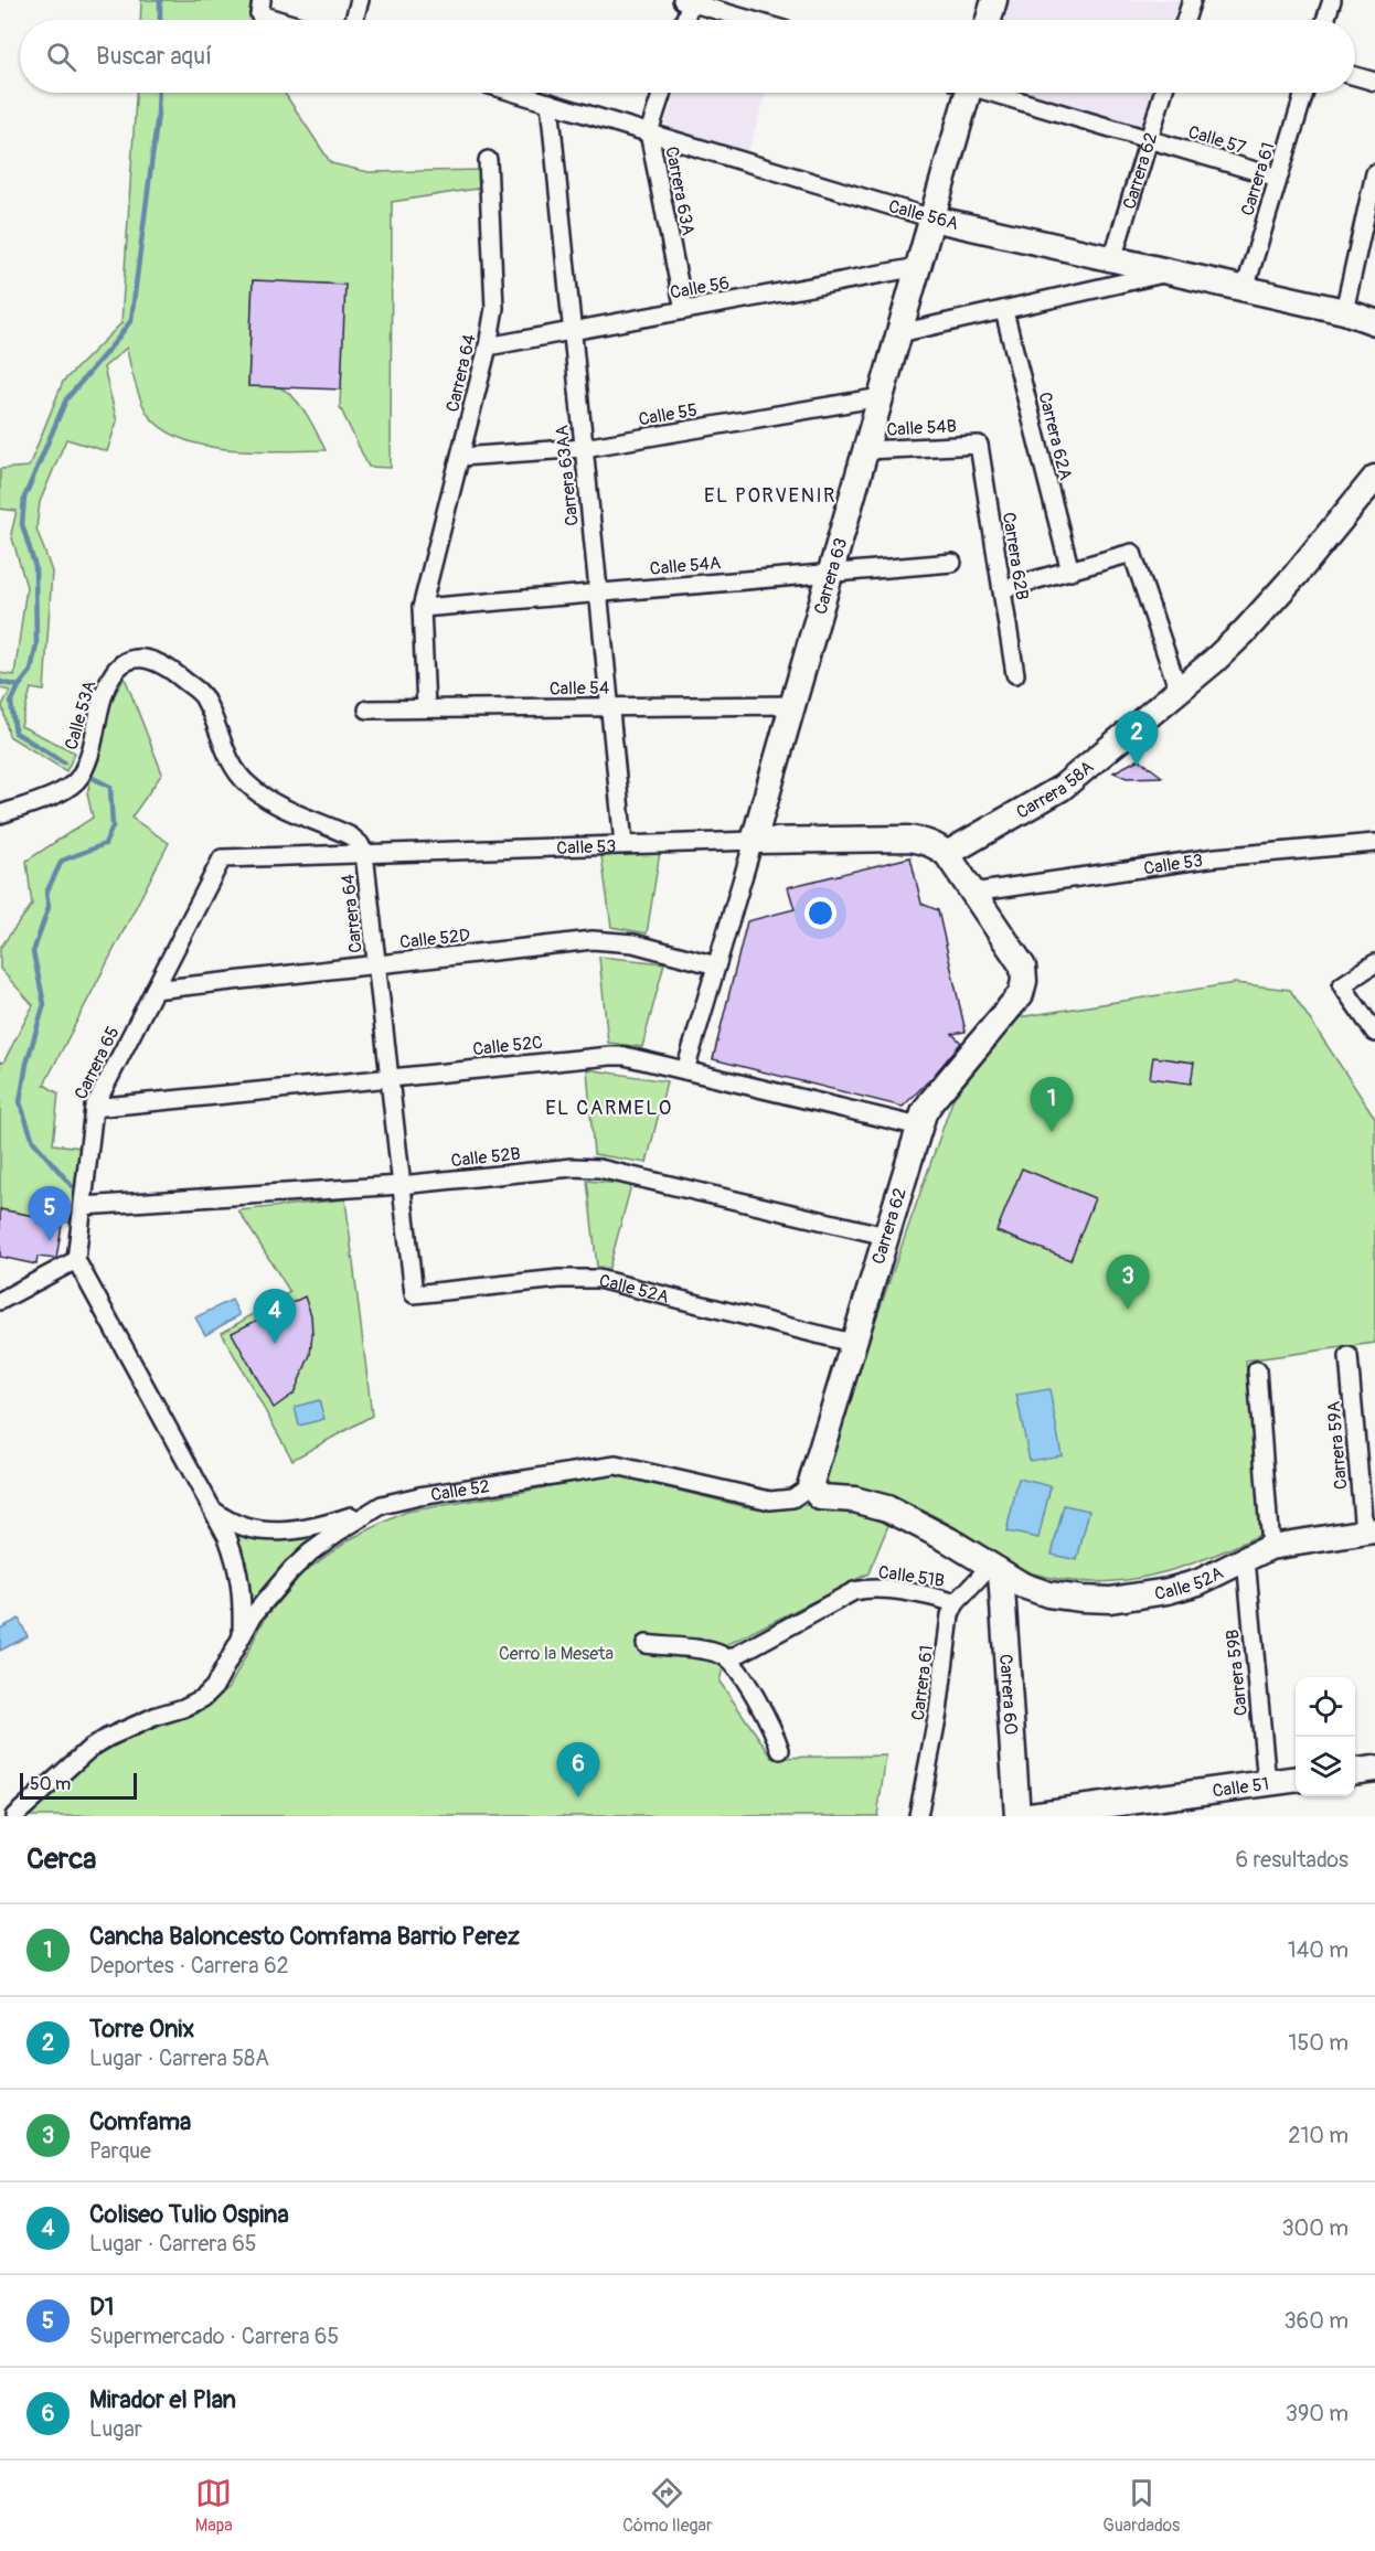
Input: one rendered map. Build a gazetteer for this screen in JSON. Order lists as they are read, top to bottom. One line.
{"streets":{"street":["Calle 57","Carrera 62","Carrera 61","Carrera 63A","Calle 56A","Calle 56","Carrera 64","Calle 55","Calle 54B","Carrera 62A","Carrera 63AA","Carrera 62B","Calle 54A","Carrera 63","Calle 54","Calle 53A","Carrera 58A","Calle 53","Calle 52D","Calle 52C","Carrera 65","Calle 52B","Calle 52A","Carrera 59A","Calle 52","Calle 51B","Carrera 59B","Carrera 60","Calle 51"]},"crossings":[["Calle 57","Carrera 62"],["Calle 57","Carrera 61"],["Carrera 62","Calle 56A"],["Carrera 62","Calle 53"],["Carrera 62","Calle 52C"],["Carrera 62","Calle 52B"],["Carrera 62","Calle 52A"],["Carrera 62","Calle 52"],["Carrera 61","Calle 56A"],["Carrera 61","Calle 52A"],["Carrera 61","Calle 51B"],["Carrera 61","Carrera 60"],["Carrera 63A","Calle 56A"],["Carrera 63A","Calle 56"],["Calle 56A","Carrera 63AA"],["Calle 56A","Carrera 63"],["Calle 56","Carrera 64"],["Calle 56","Carrera 63AA"],["Calle 56","Carrera 63"],["Carrera 64","Calle 55"],["Carrera 64","Calle 54A"],["Carrera 64","Calle 54"],["Carrera 64","Calle 53A"],["Carrera 64","Calle 53"],["Carrera 64","Calle 52D"],["Carrera 64","Calle 52C"],["Carrera 64","Calle 52B"],["Carrera 64","Calle 52A"],["Calle 55","Carrera 63AA"],["Calle 55","Carrera 63"],["Calle 54B","Carrera 62B"],["Calle 54B","Carrera 63"],["Carrera 63AA","Calle 54A"],["Carrera 63AA","Calle 54"],["Carrera 63AA","Calle 53"],["Calle 54A","Carrera 63"],["Carrera 63","Calle 54"],["Carrera 63","Calle 53"],["Carrera 63","Calle 52D"],["Carrera 63","Calle 52C"],["Carrera 58A","Calle 53"],["Calle 53","Carrera 65"],["Calle 52D","Carrera 65"],["Calle 52C","Carrera 65"],["Carrera 65","Calle 52B"],["Calle 52A","Carrera 59A"],["Calle 52A","Carrera 59B"],["Calle 52A","Carrera 60"],["Carrera 59B","Calle 51"],["Carrera 60","Calle 51"]],"districts":["EL PORVENIR","EL CARMELO"],"parks":["Cerro la Meseta"],"scale_bar":"50 m","page":{"search":"Buscar aquí","pins":["2","1","5","3","4","6"],"scale":"50 m","heading":["Cerca","6 resultados"],"list":[{"mark":"1","name":"Cancha Baloncesto Comfama Barrio Perez","note":"Deportes · Carrera 62","value":"140 m"},{"mark":"2","name":"Torre Onix","note":"Lugar · Carrera 58A","value":"150 m"},{"mark":"3","name":"Comfama","note":"Parque","value":"210 m"},{"mark":"4","name":"Coliseo Tulio Ospina","note":"Lugar · Carrera 65","value":"300 m"},{"mark":"5","name":"D1","note":"Supermercado · Carrera 65","value":"360 m"},{"mark":"6","name":"Mirador el Plan","note":"Lugar","value":"390 m"}],"nav":["Mapa","Cómo llegar","Guardados"]}}
